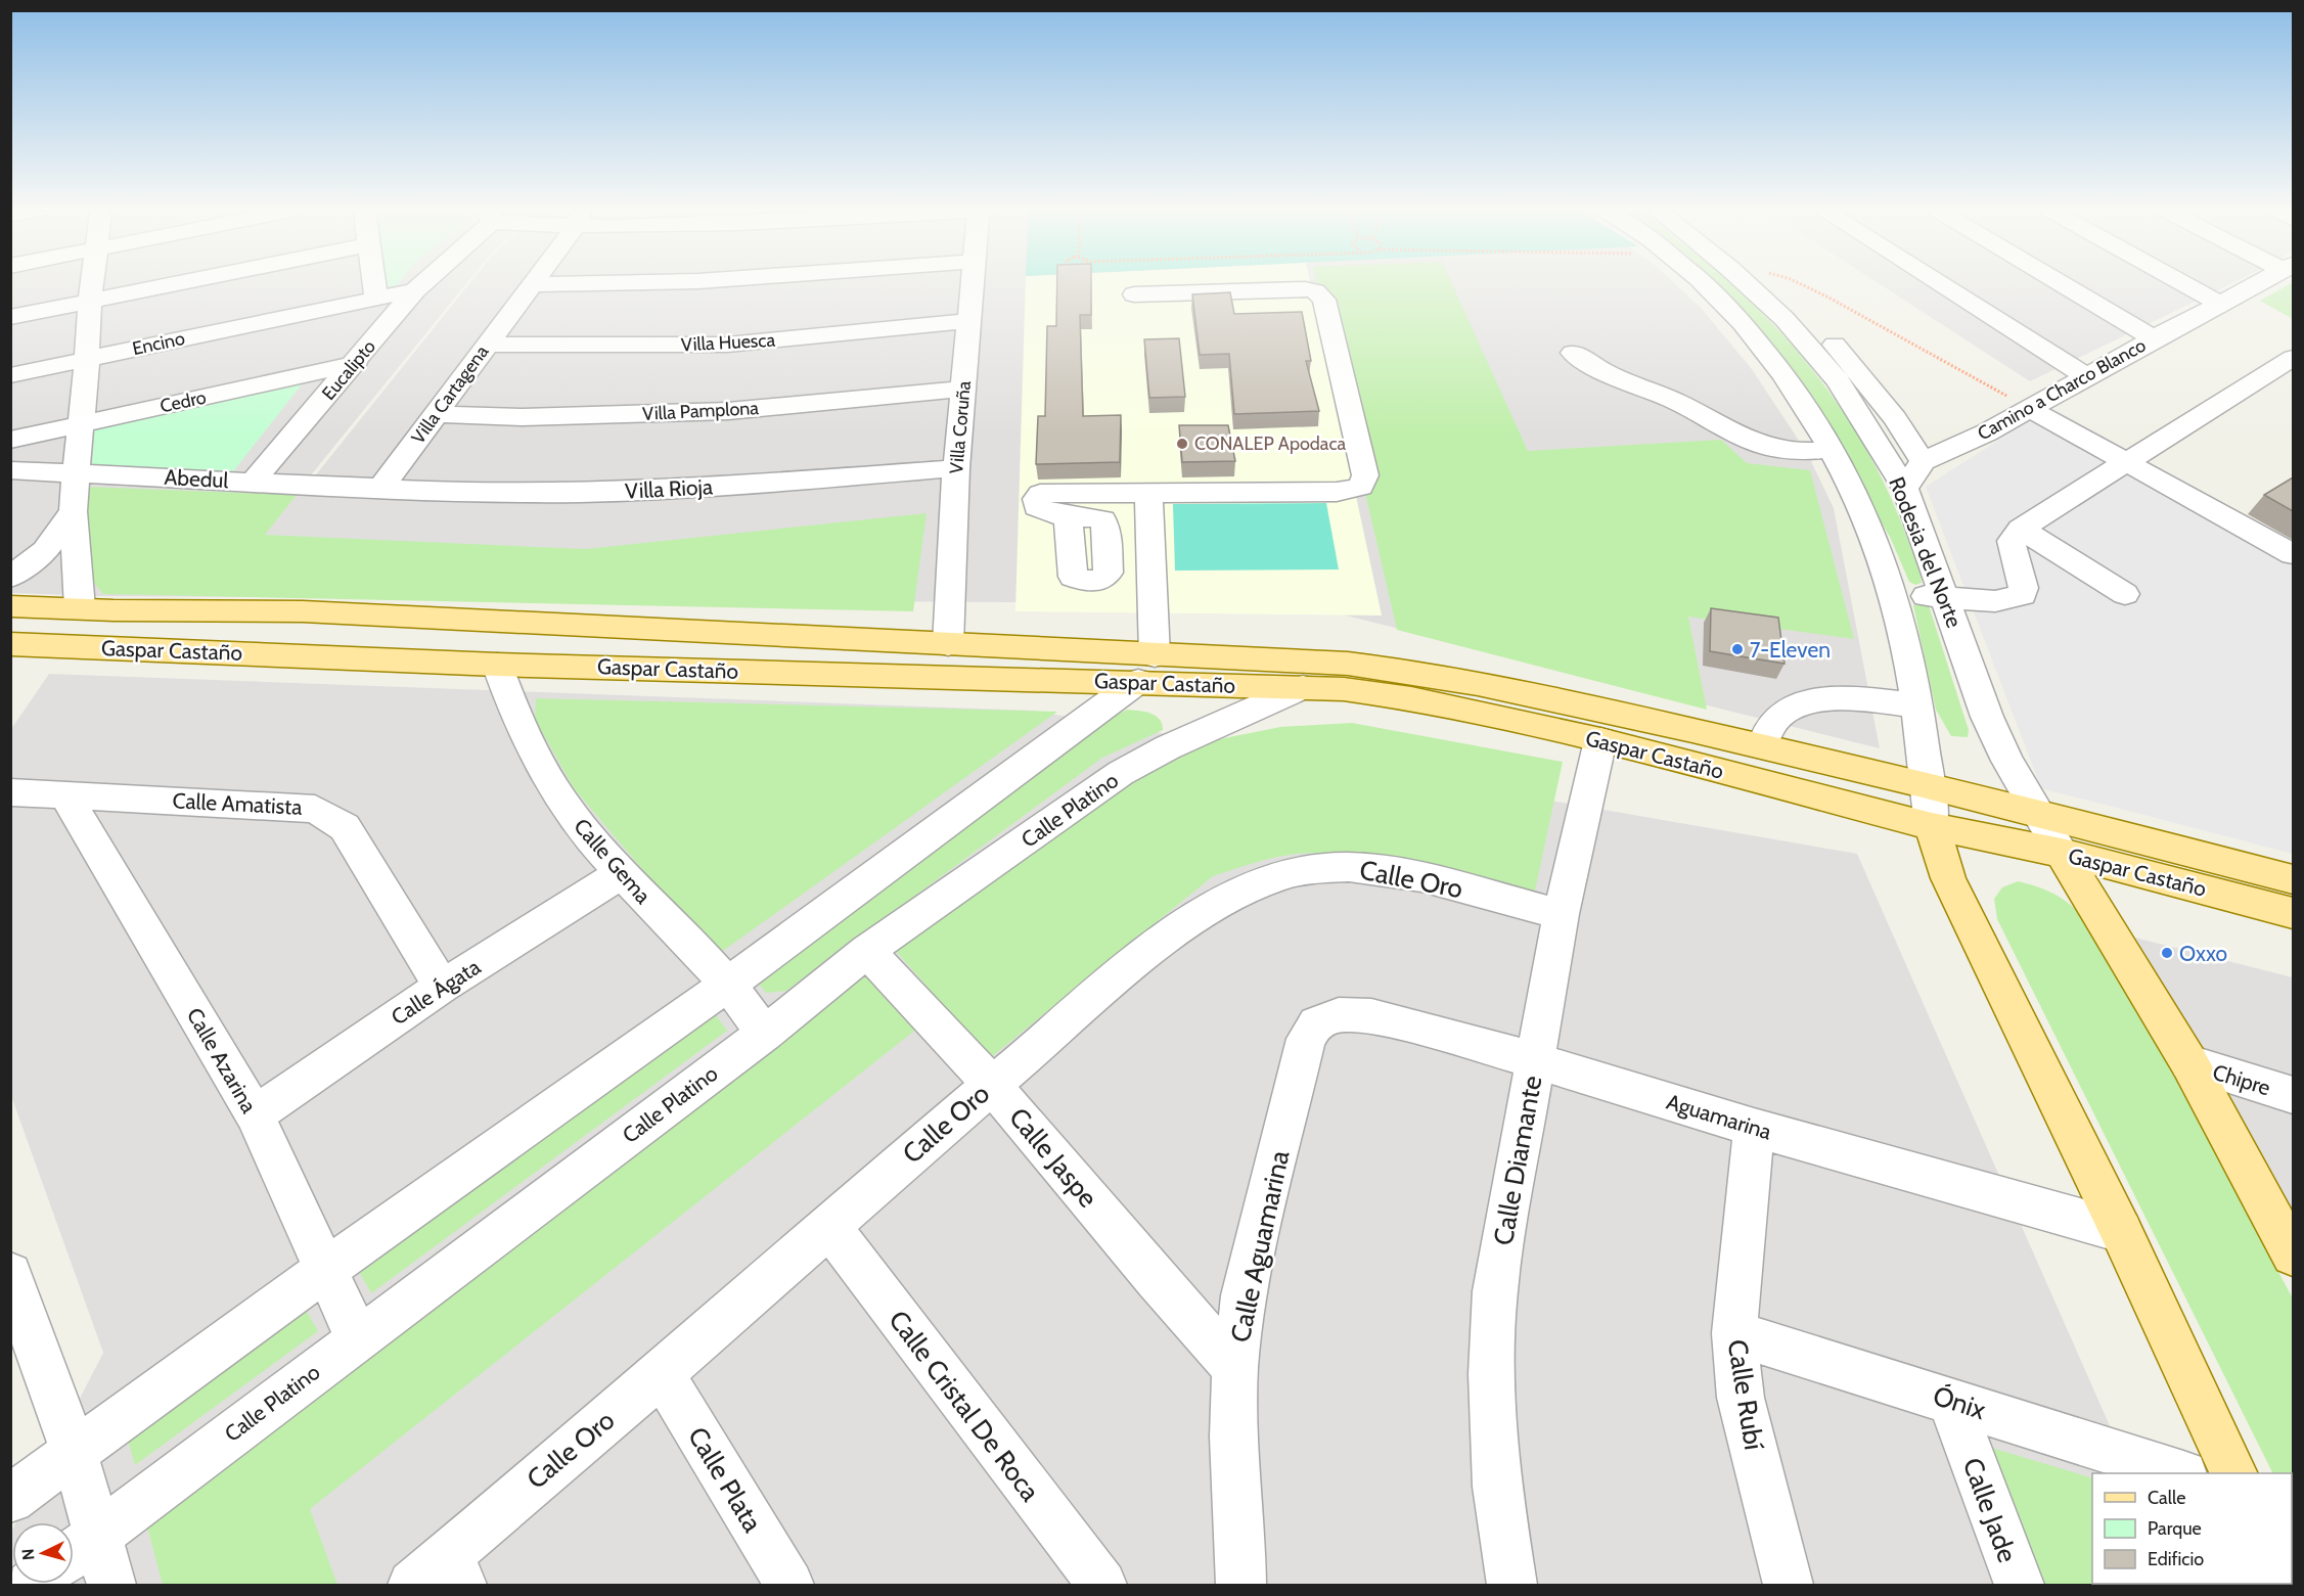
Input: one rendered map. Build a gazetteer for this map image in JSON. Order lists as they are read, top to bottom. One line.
{"streets":{"main road":["Gaspar Castaño"],"street":["Villa Huesca","Encino","Eucalipto","Camino a Charco Blanco","Villa Cartagena","Cedro","Villa Pamplona","Villa Coruña","Abedul","Villa Rioja","Rodesia del Norte","Calle Amatista","Calle Platino","Calle Gema","Calle Oro","Calle Ágata","Calle Azarina","Chipre","Aguamarina","Calle Jaspe","Calle Diamante","Calle Aguamarina","Calle Rubí","Ónix","Calle Cristal De Roca","Calle Plata","Calle Jade"]},"crossings":[["Villa Huesca","Villa Cartagena"],["Villa Huesca","Villa Coruña"],["Encino","Eucalipto"],["Eucalipto","Cedro"],["Eucalipto","Abedul"],["Villa Cartagena","Villa Pamplona"],["Villa Cartagena","Abedul"],["Villa Cartagena","Villa Rioja"],["Villa Pamplona","Villa Coruña"],["Villa Coruña","Villa Rioja"],["Villa Coruña","Gaspar Castaño"],["Abedul","Villa Rioja"],["Rodesia del Norte","Gaspar Castaño"],["Gaspar Castaño","Calle Platino"],["Gaspar Castaño","Calle Gema"],["Gaspar Castaño","Calle Diamante"],["Calle Amatista","Calle Ágata"],["Calle Amatista","Calle Azarina"],["Calle Platino","Calle Gema"],["Calle Platino","Calle Azarina"],["Calle Platino","Calle Jaspe"],["Calle Gema","Calle Ágata"],["Calle Oro","Calle Jaspe"],["Calle Oro","Calle Diamante"],["Calle Oro","Calle Cristal De Roca"],["Calle Oro","Calle Plata"],["Calle Ágata","Calle Azarina"],["Aguamarina","Calle Diamante"],["Aguamarina","Calle Aguamarina"],["Aguamarina","Calle Rubí"],["Calle Jaspe","Calle Aguamarina"],["Calle Rubí","Ónix"],["Ónix","Calle Jade"]],"places":["CONALEP Apodaca","7-Eleven","Oxxo"],"legend":["Calle","Parque","Edificio"],"north":"left"}
